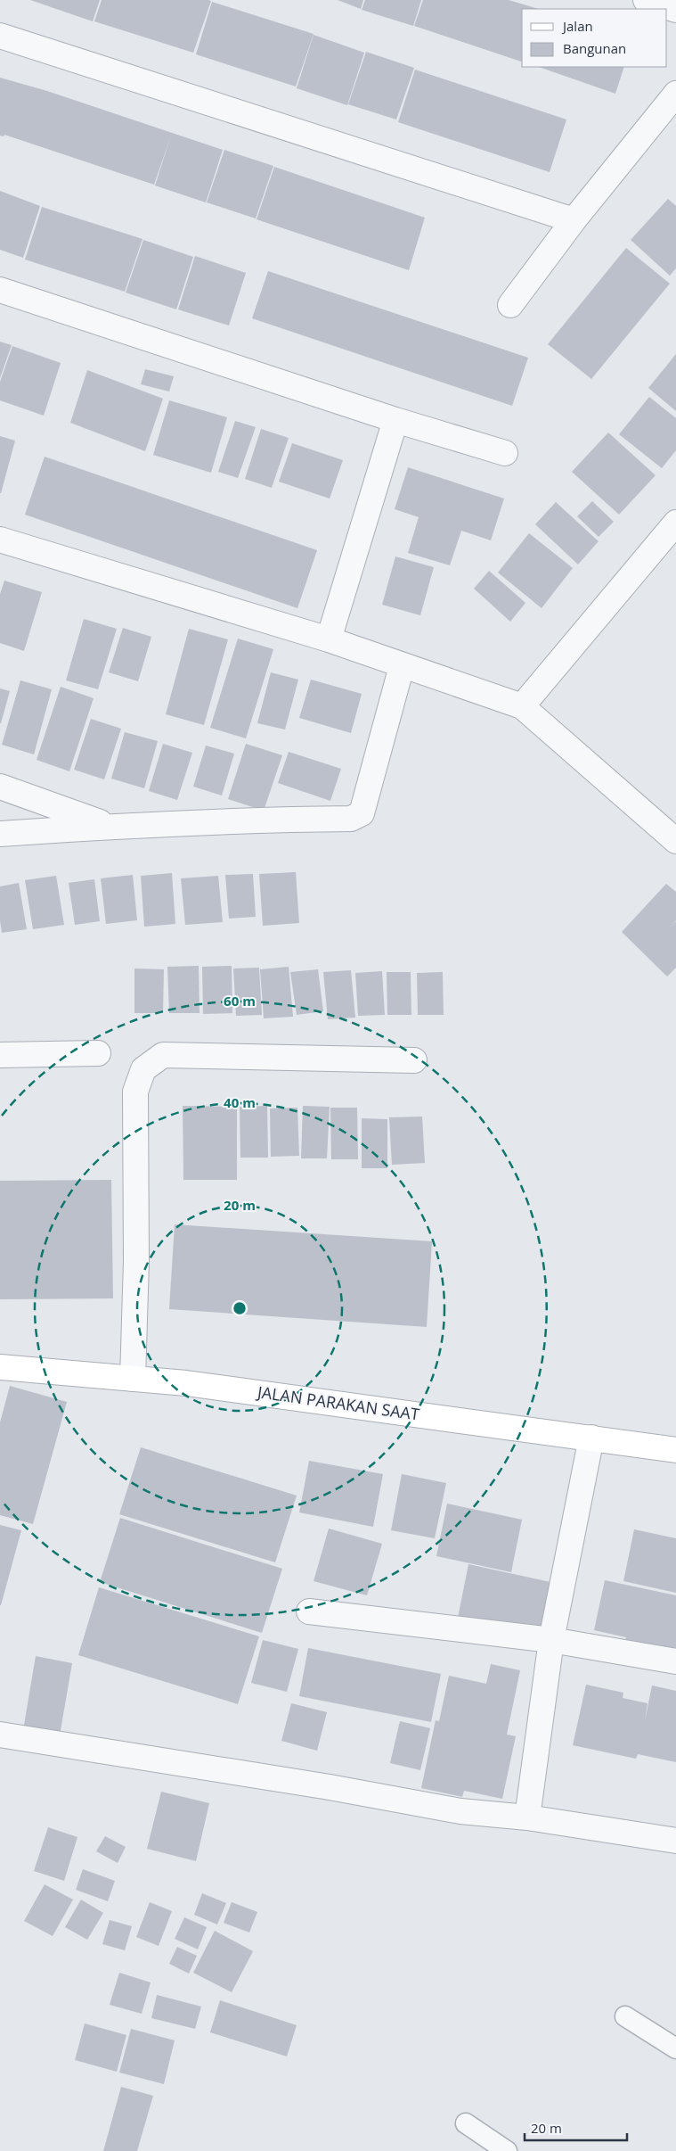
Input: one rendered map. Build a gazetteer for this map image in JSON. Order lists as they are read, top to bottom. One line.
{"streets":{"street":["JALAN PARAKAN SAAT"]},"legend":["Jalan","Bangunan"],"scale_bar":"20 m","rings":["60 m","40 m","20 m"]}
